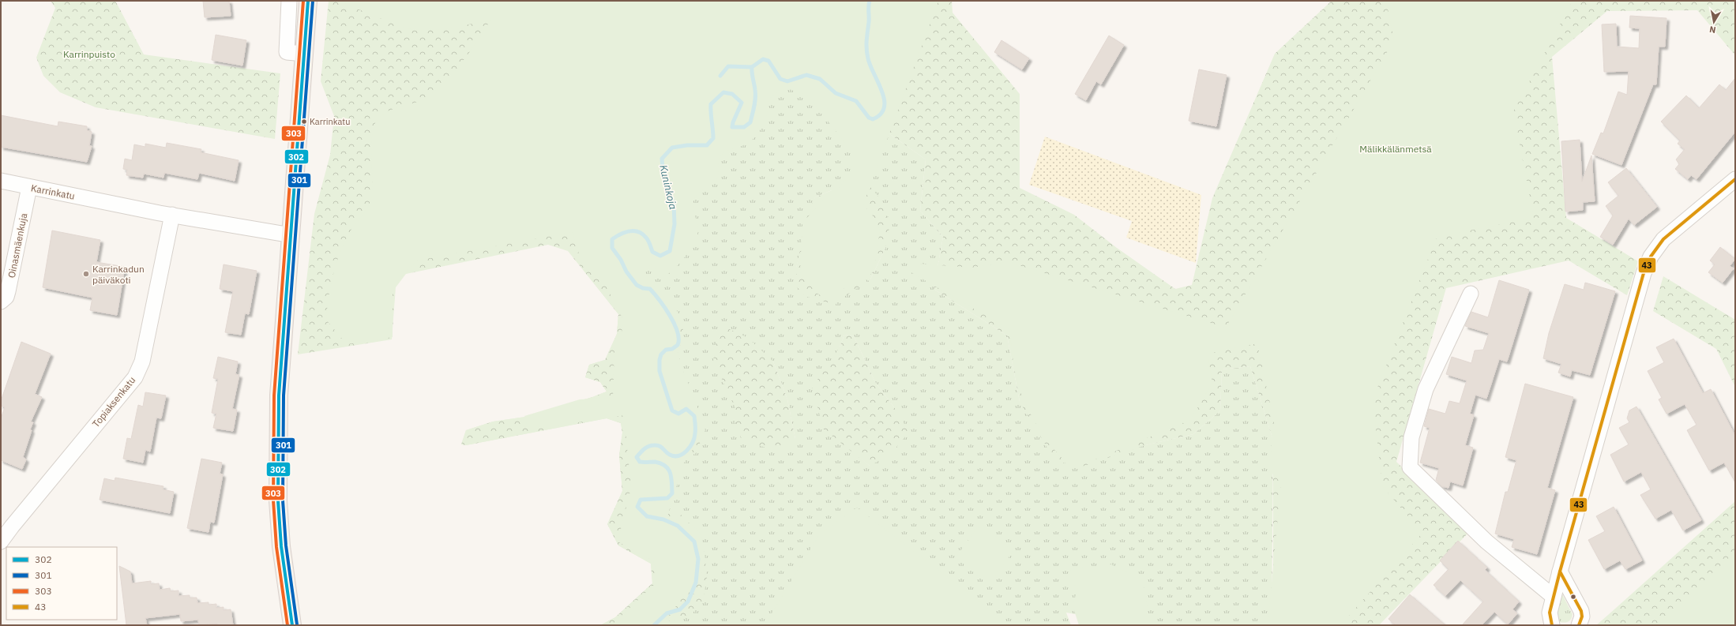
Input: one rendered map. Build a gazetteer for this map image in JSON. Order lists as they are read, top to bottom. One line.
{"streets":{"street":["Karrinkatu","Oinasmäenkuja","Topiaksenkatu"]},"crossings":[["Karrinkatu","Oinasmäenkuja"],["Karrinkatu","Topiaksenkatu"]],"water":["Kuninkoja"],"parks":["Karrinpuisto","Mälikkälänmetsä"],"places":["Karrinkatu","Karrinkadun päiväkoti"],"lines":["transit line 302","transit line 301","transit line 303","transit line 43"],"legend":["302","301","303","43"],"north":"bottom"}
